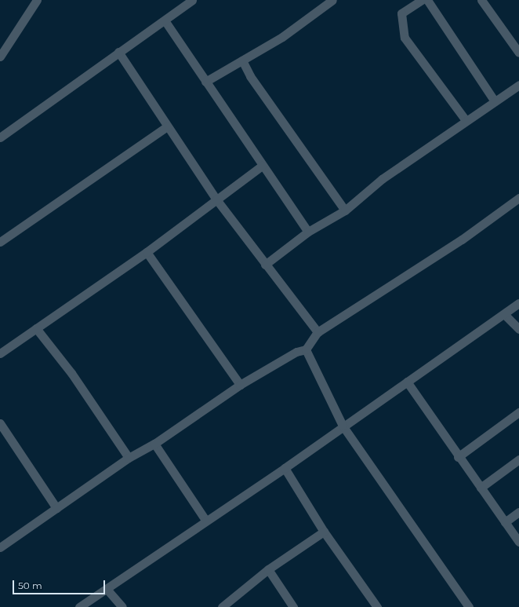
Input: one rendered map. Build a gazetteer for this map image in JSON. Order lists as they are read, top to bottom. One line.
{"scale_bar":"50 m"}
